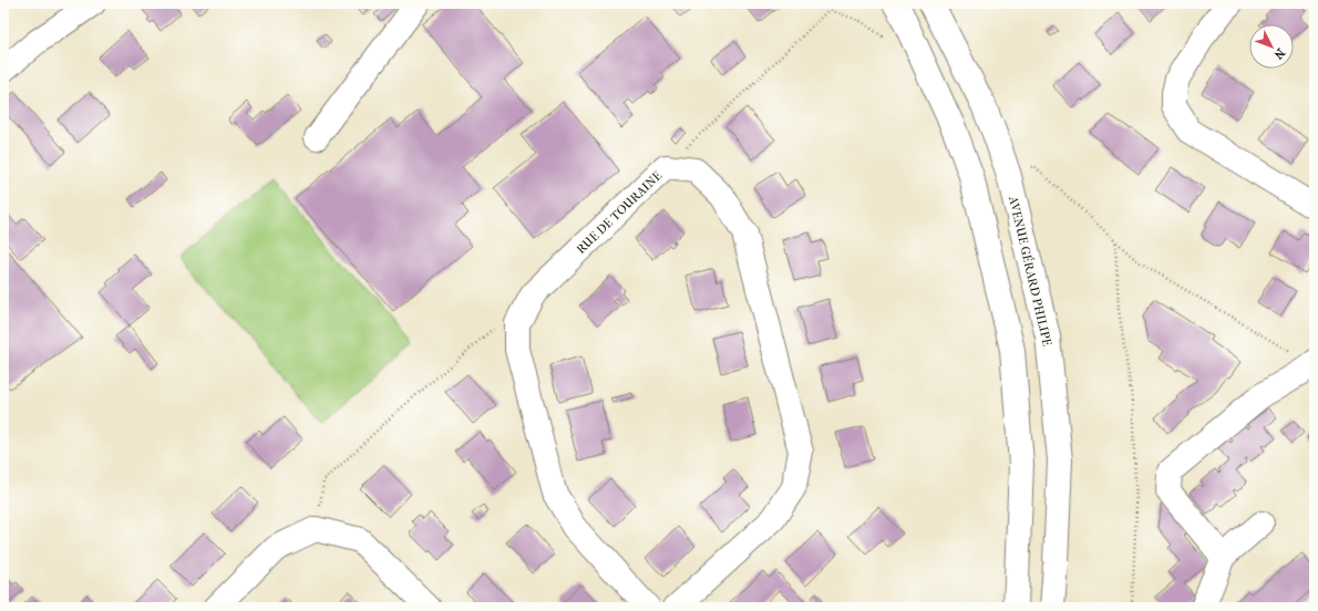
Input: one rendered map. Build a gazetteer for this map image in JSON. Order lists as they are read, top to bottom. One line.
{"streets":{"street":["RUE DE TOURAINE","AVENUE GÉRARD PHILIPE"]},"north":"bottom right"}
